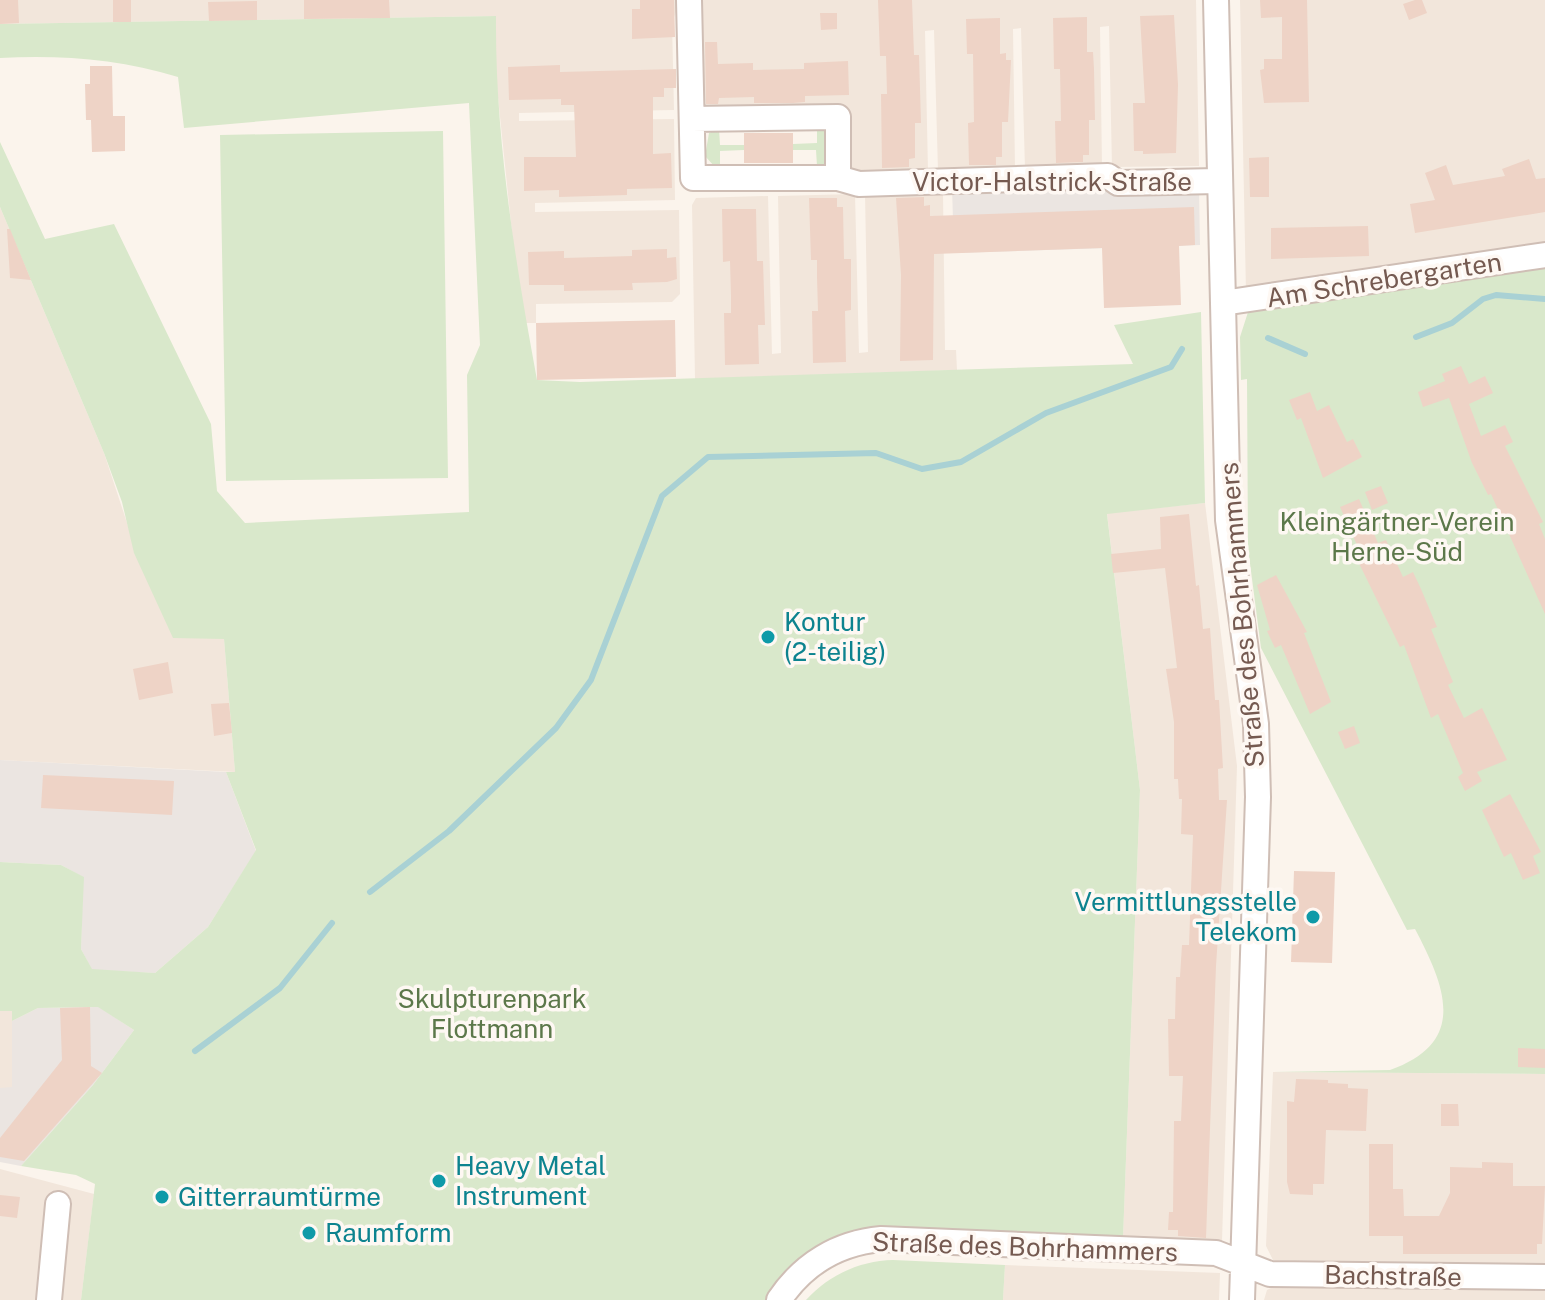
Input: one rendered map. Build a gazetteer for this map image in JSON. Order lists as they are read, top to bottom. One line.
{"streets":{"street":["Victor-Halstrick-Straße","Am Schrebergarten","Straße des Bohrhammers","Bachstraße"]},"crossings":[["Victor-Halstrick-Straße","Straße des Bohrhammers"],["Am Schrebergarten","Straße des Bohrhammers"],["Straße des Bohrhammers","Bachstraße"]],"parks":["Kleingärtner-Verein Herne-Süd","Skulpturenpark Flottmann"],"places":["Kontur (2-teilig)","Vermittlungsstelle Telekom","Heavy Metal Instrument","Gitterraumtürme","Raumform"]}
